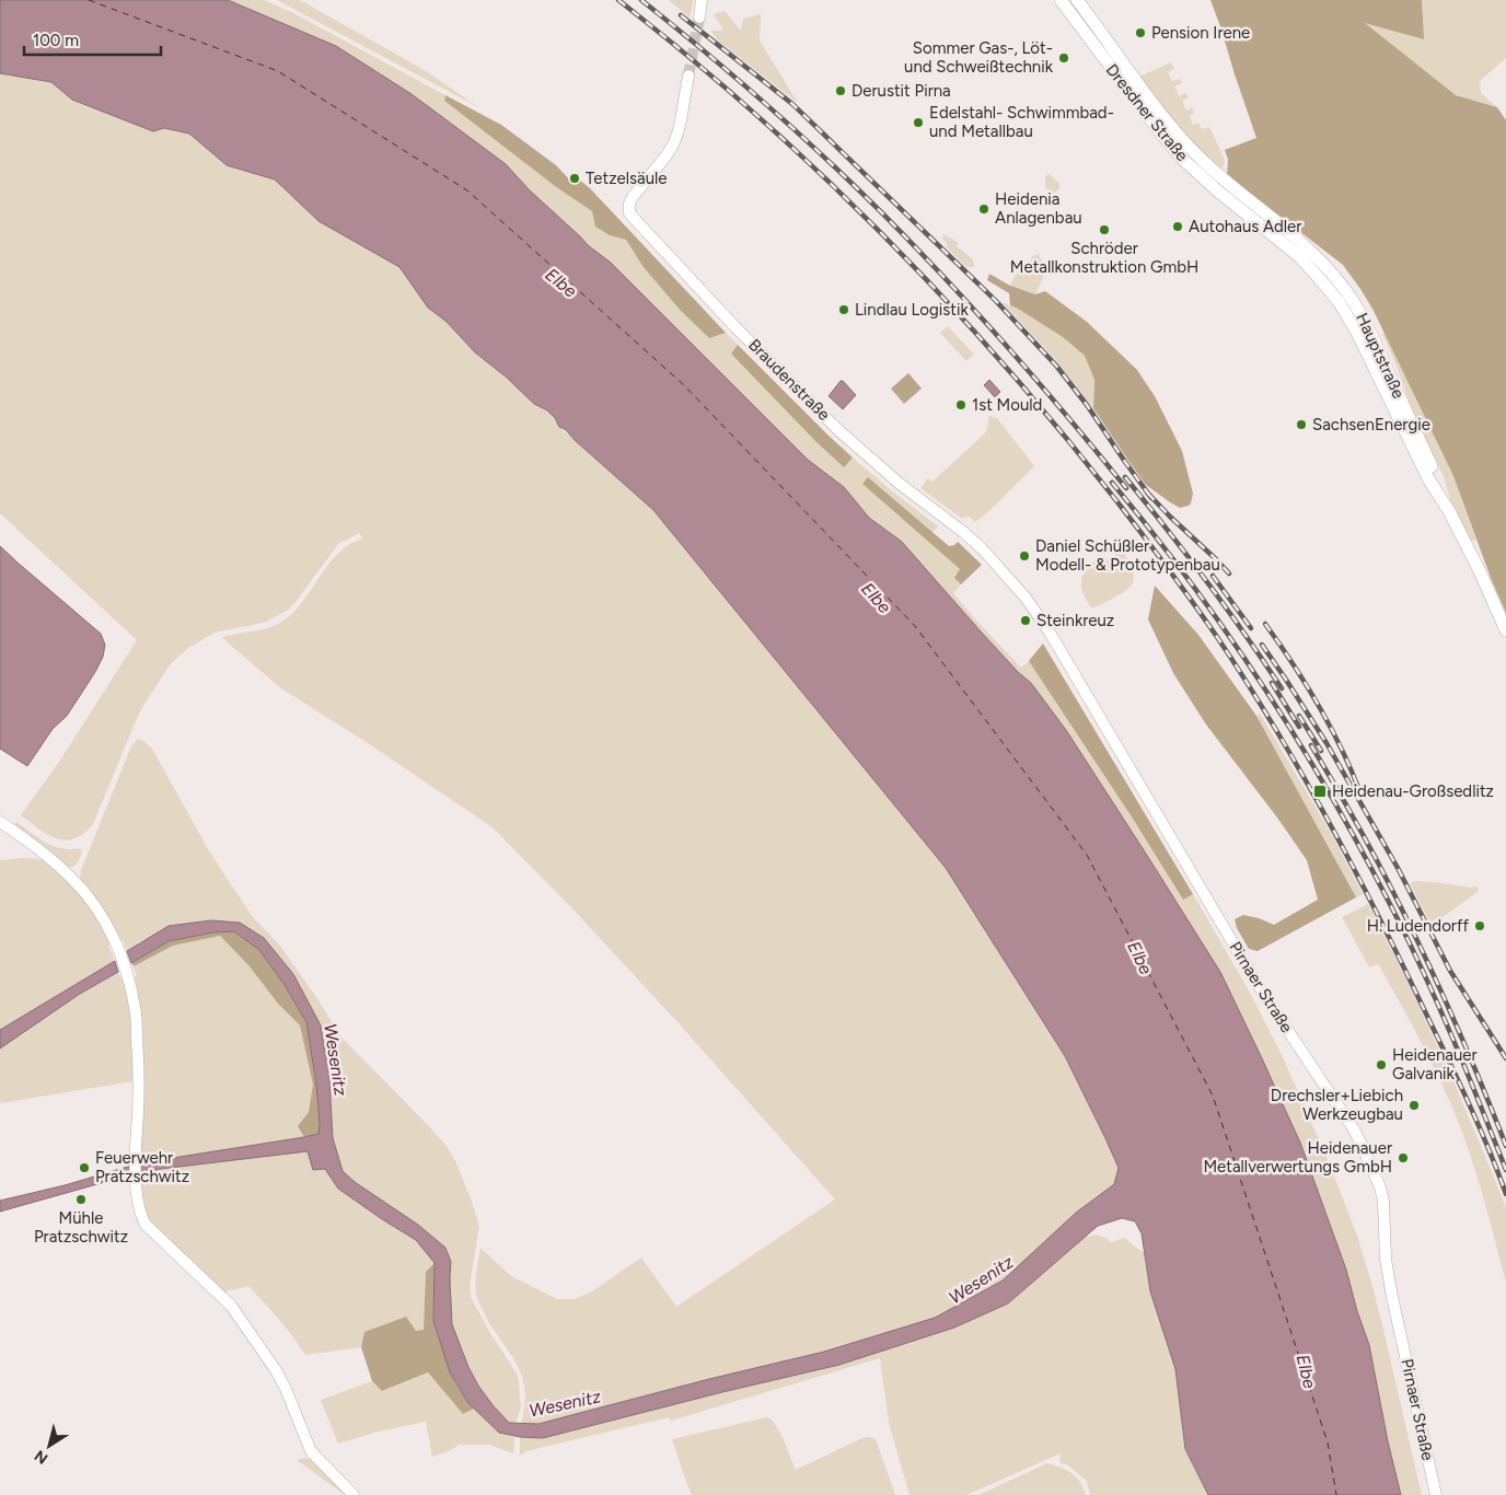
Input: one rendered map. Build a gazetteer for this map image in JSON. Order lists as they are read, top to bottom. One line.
{"streets":{"main road":["Dresdner Straße","Hauptstraße"],"street":["Braudenstraße","Pirnaer Straße"]},"crossings":[["Dresdner Straße","Hauptstraße"],["Braudenstraße","Pirnaer Straße"]],"water":["Elbe","Wesenitz"],"places":{"other":["Pension Irene","Sommer Gas-, Löt- und Schweißtechnik","Derustit Pirna","Edelstahl- Schwimmbad- und Metallbau","Tetzelsäule","Heidenia Anlagenbau","Autohaus Adler","Schröder Metallkonstruktion GmbH","Lindlau Logistik","1st Mould","SachsenEnergie","Daniel Schüßler Modell- & Prototypenbau","Steinkreuz","H. Ludendorff","Heidenauer Galvanik","Drechsler+Liebich Werkzeugbau","Heidenauer Metallverwertungs GmbH","Feuerwehr Pratzschwitz","Mühle Pratzschwitz"],"transit":["Heidenau-Großsedlitz"]},"scale_bar":"100 m","north":"bottom left"}
